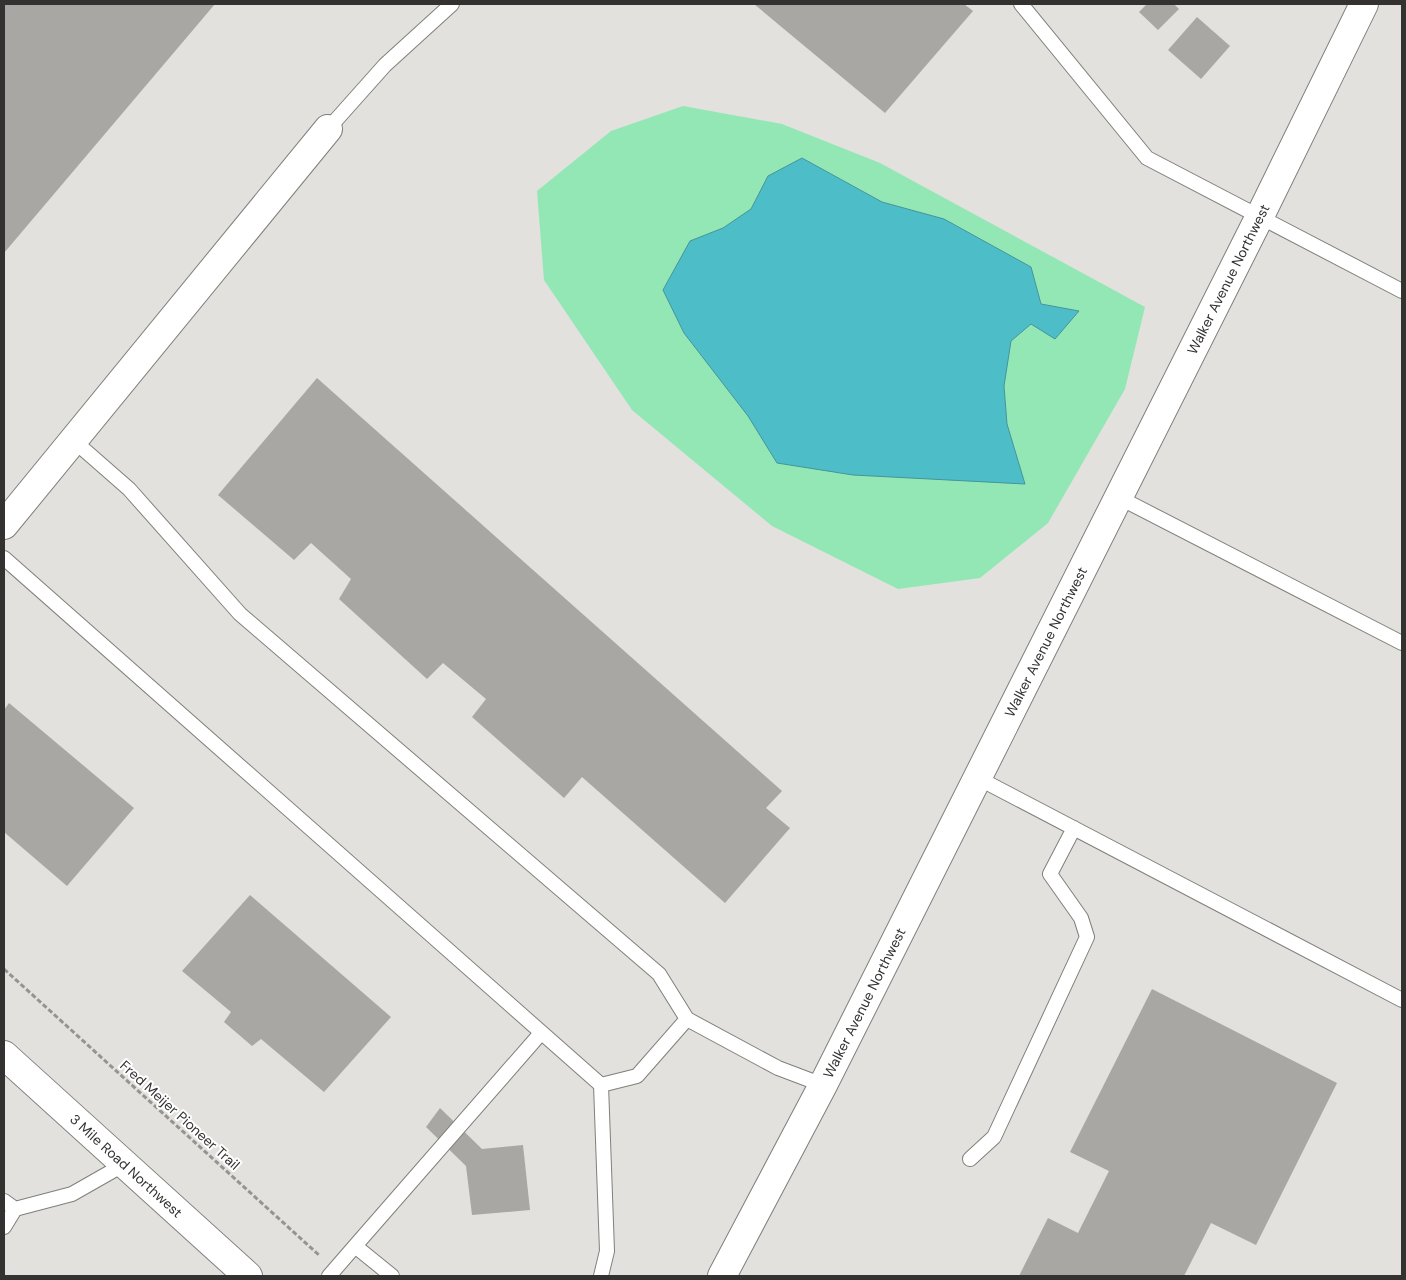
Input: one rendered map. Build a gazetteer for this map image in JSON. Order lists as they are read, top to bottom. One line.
{"streets":{"main road":["Walker Avenue Northwest","3 Mile Road Northwest"],"path":["Fred Meijer Pioneer Trail"]}}
